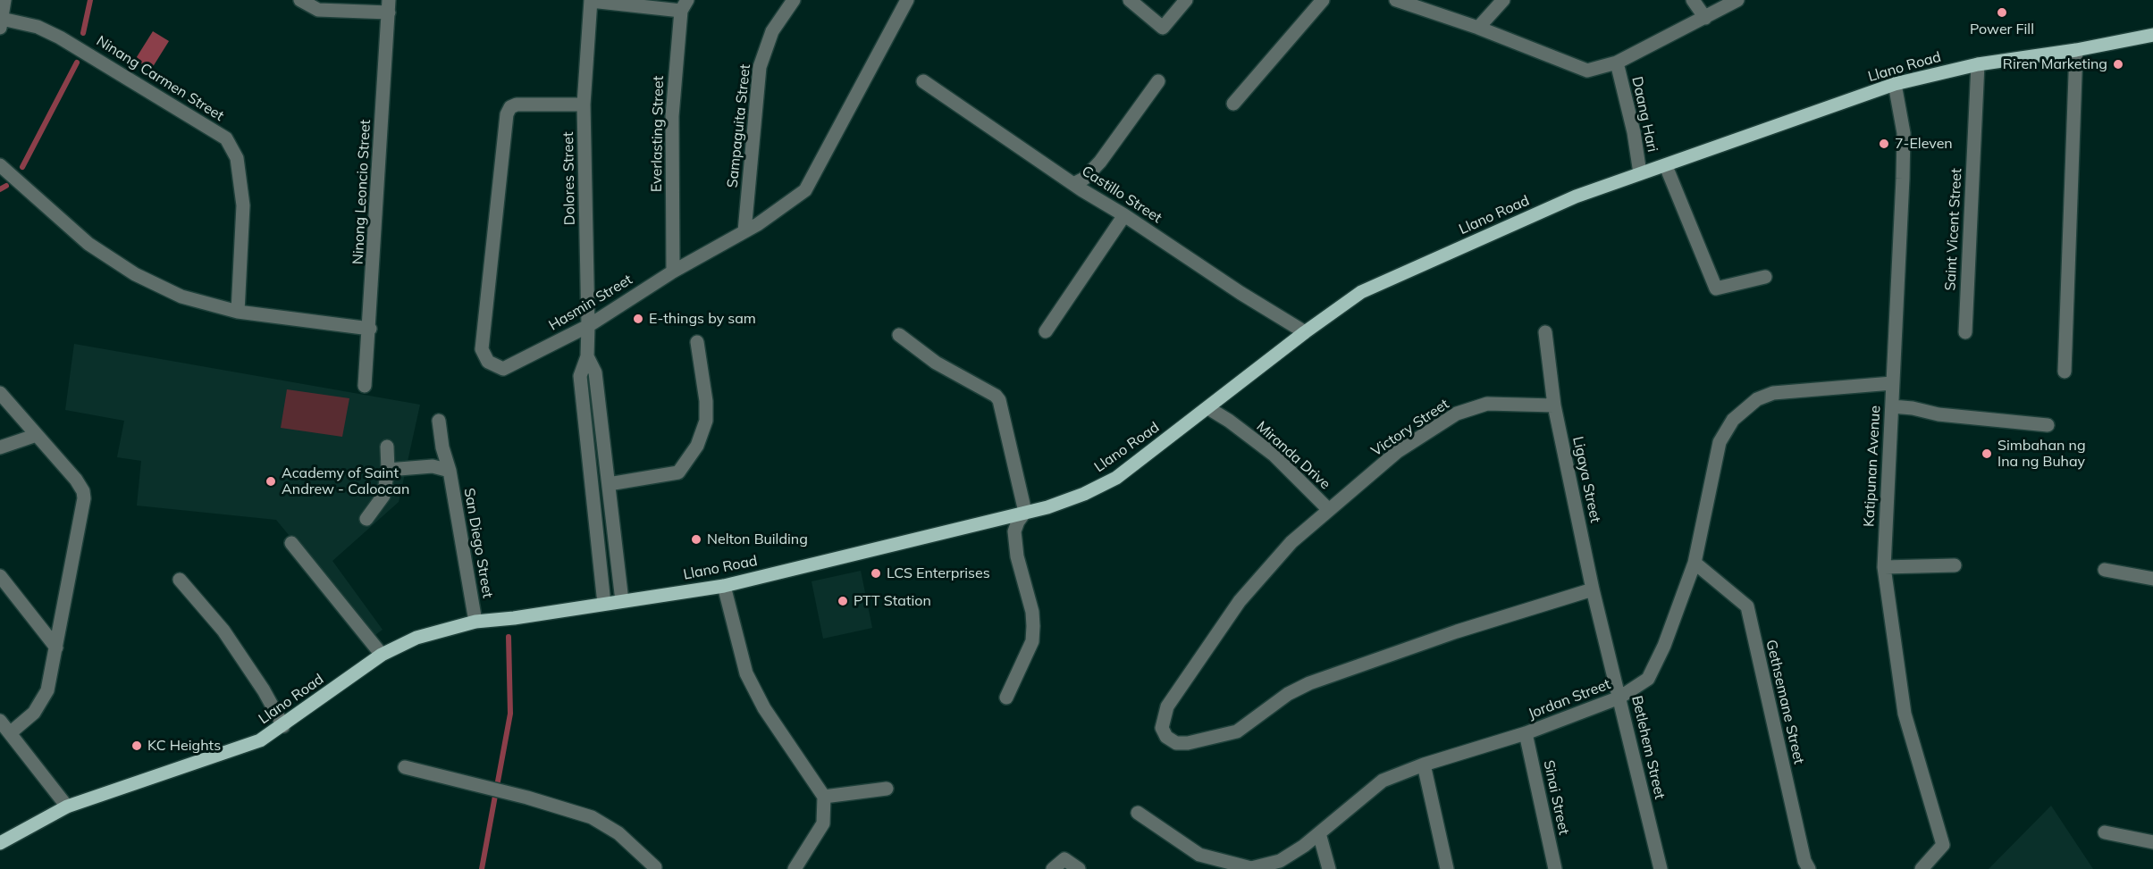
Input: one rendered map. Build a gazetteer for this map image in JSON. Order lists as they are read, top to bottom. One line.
{"streets":{"main road":["Llano Road"],"street":["Ninang Carmen Street","Daang Hari","Sampaguita Street","Everlasting Street","Dolores Street","Ninong Leoncio Street","Castillo Street","Saint Vicent Street","Hasmin Street","Victory Street","Miranda Drive","Katipunan Avenue","Ligaya Street","San Diego Street","Jordan Street","Gethsemane Street","Betlehem Street","Sinai Street"]},"crossings":[["Llano Road","Daang Hari"],["Llano Road","Dolores Street"],["Llano Road","Castillo Street"],["Llano Road","Saint Vicent Street"],["Llano Road","Miranda Drive"],["Llano Road","Katipunan Avenue"],["Llano Road","San Diego Street"],["Sampaguita Street","Hasmin Street"],["Everlasting Street","Hasmin Street"],["Dolores Street","Hasmin Street"],["Victory Street","Miranda Drive"],["Victory Street","Ligaya Street"],["Katipunan Avenue","Jordan Street"],["Ligaya Street","Betlehem Street"],["Jordan Street","Gethsemane Street"],["Jordan Street","Betlehem Street"],["Jordan Street","Sinai Street"]],"places":["Power Fill","Riren Marketing","7-Eleven","E-things by sam","Simbahan ng Ina ng Buhay","Academy of Saint Andrew - Caloocan","Nelton Building","LCS Enterprises","PTT Station","KC Heights"]}
